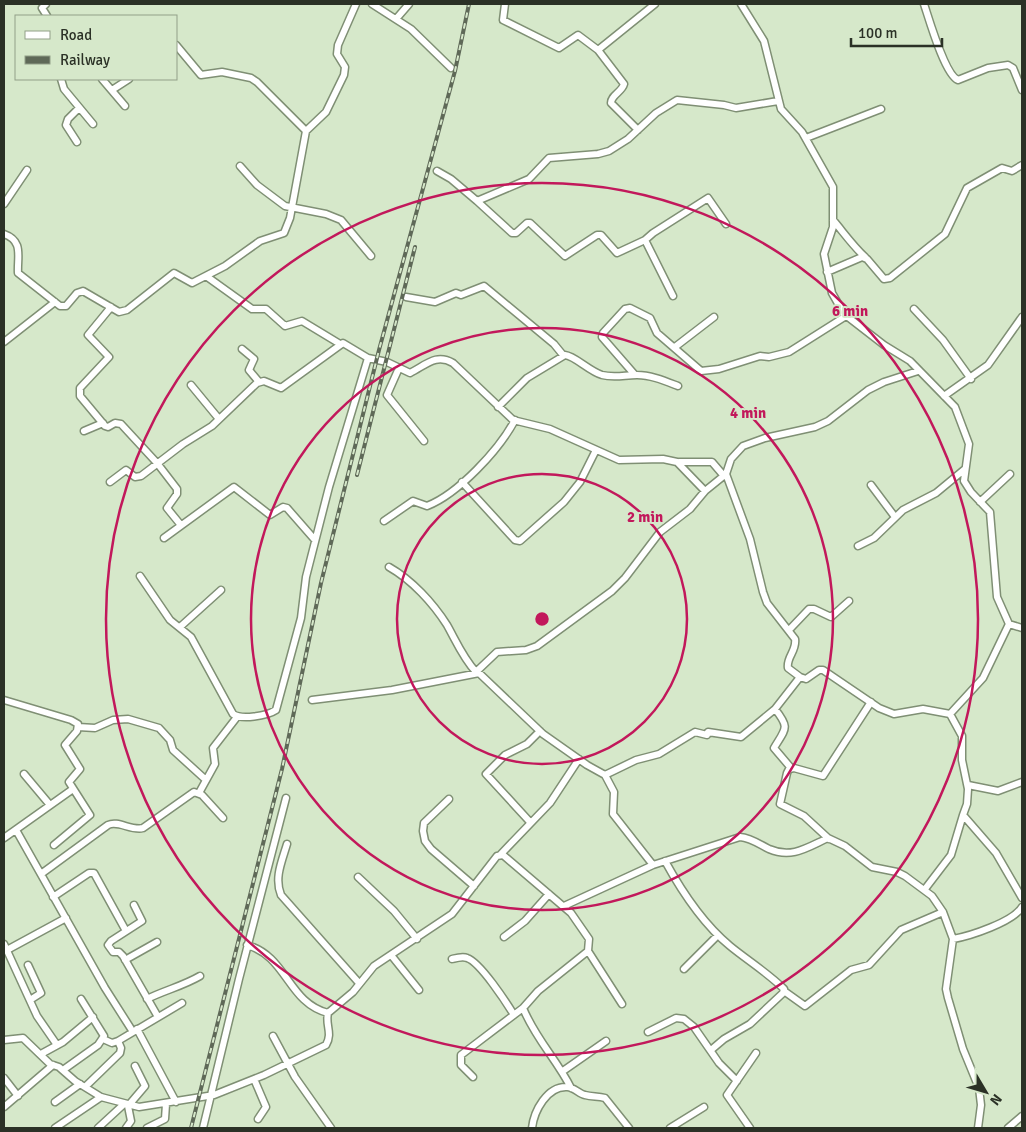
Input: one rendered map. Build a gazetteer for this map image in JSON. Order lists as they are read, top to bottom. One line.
{"legend":["Road","Railway"],"scale_bar":"100 m","north":"bottom right","rings":["6 min","4 min","2 min"]}
